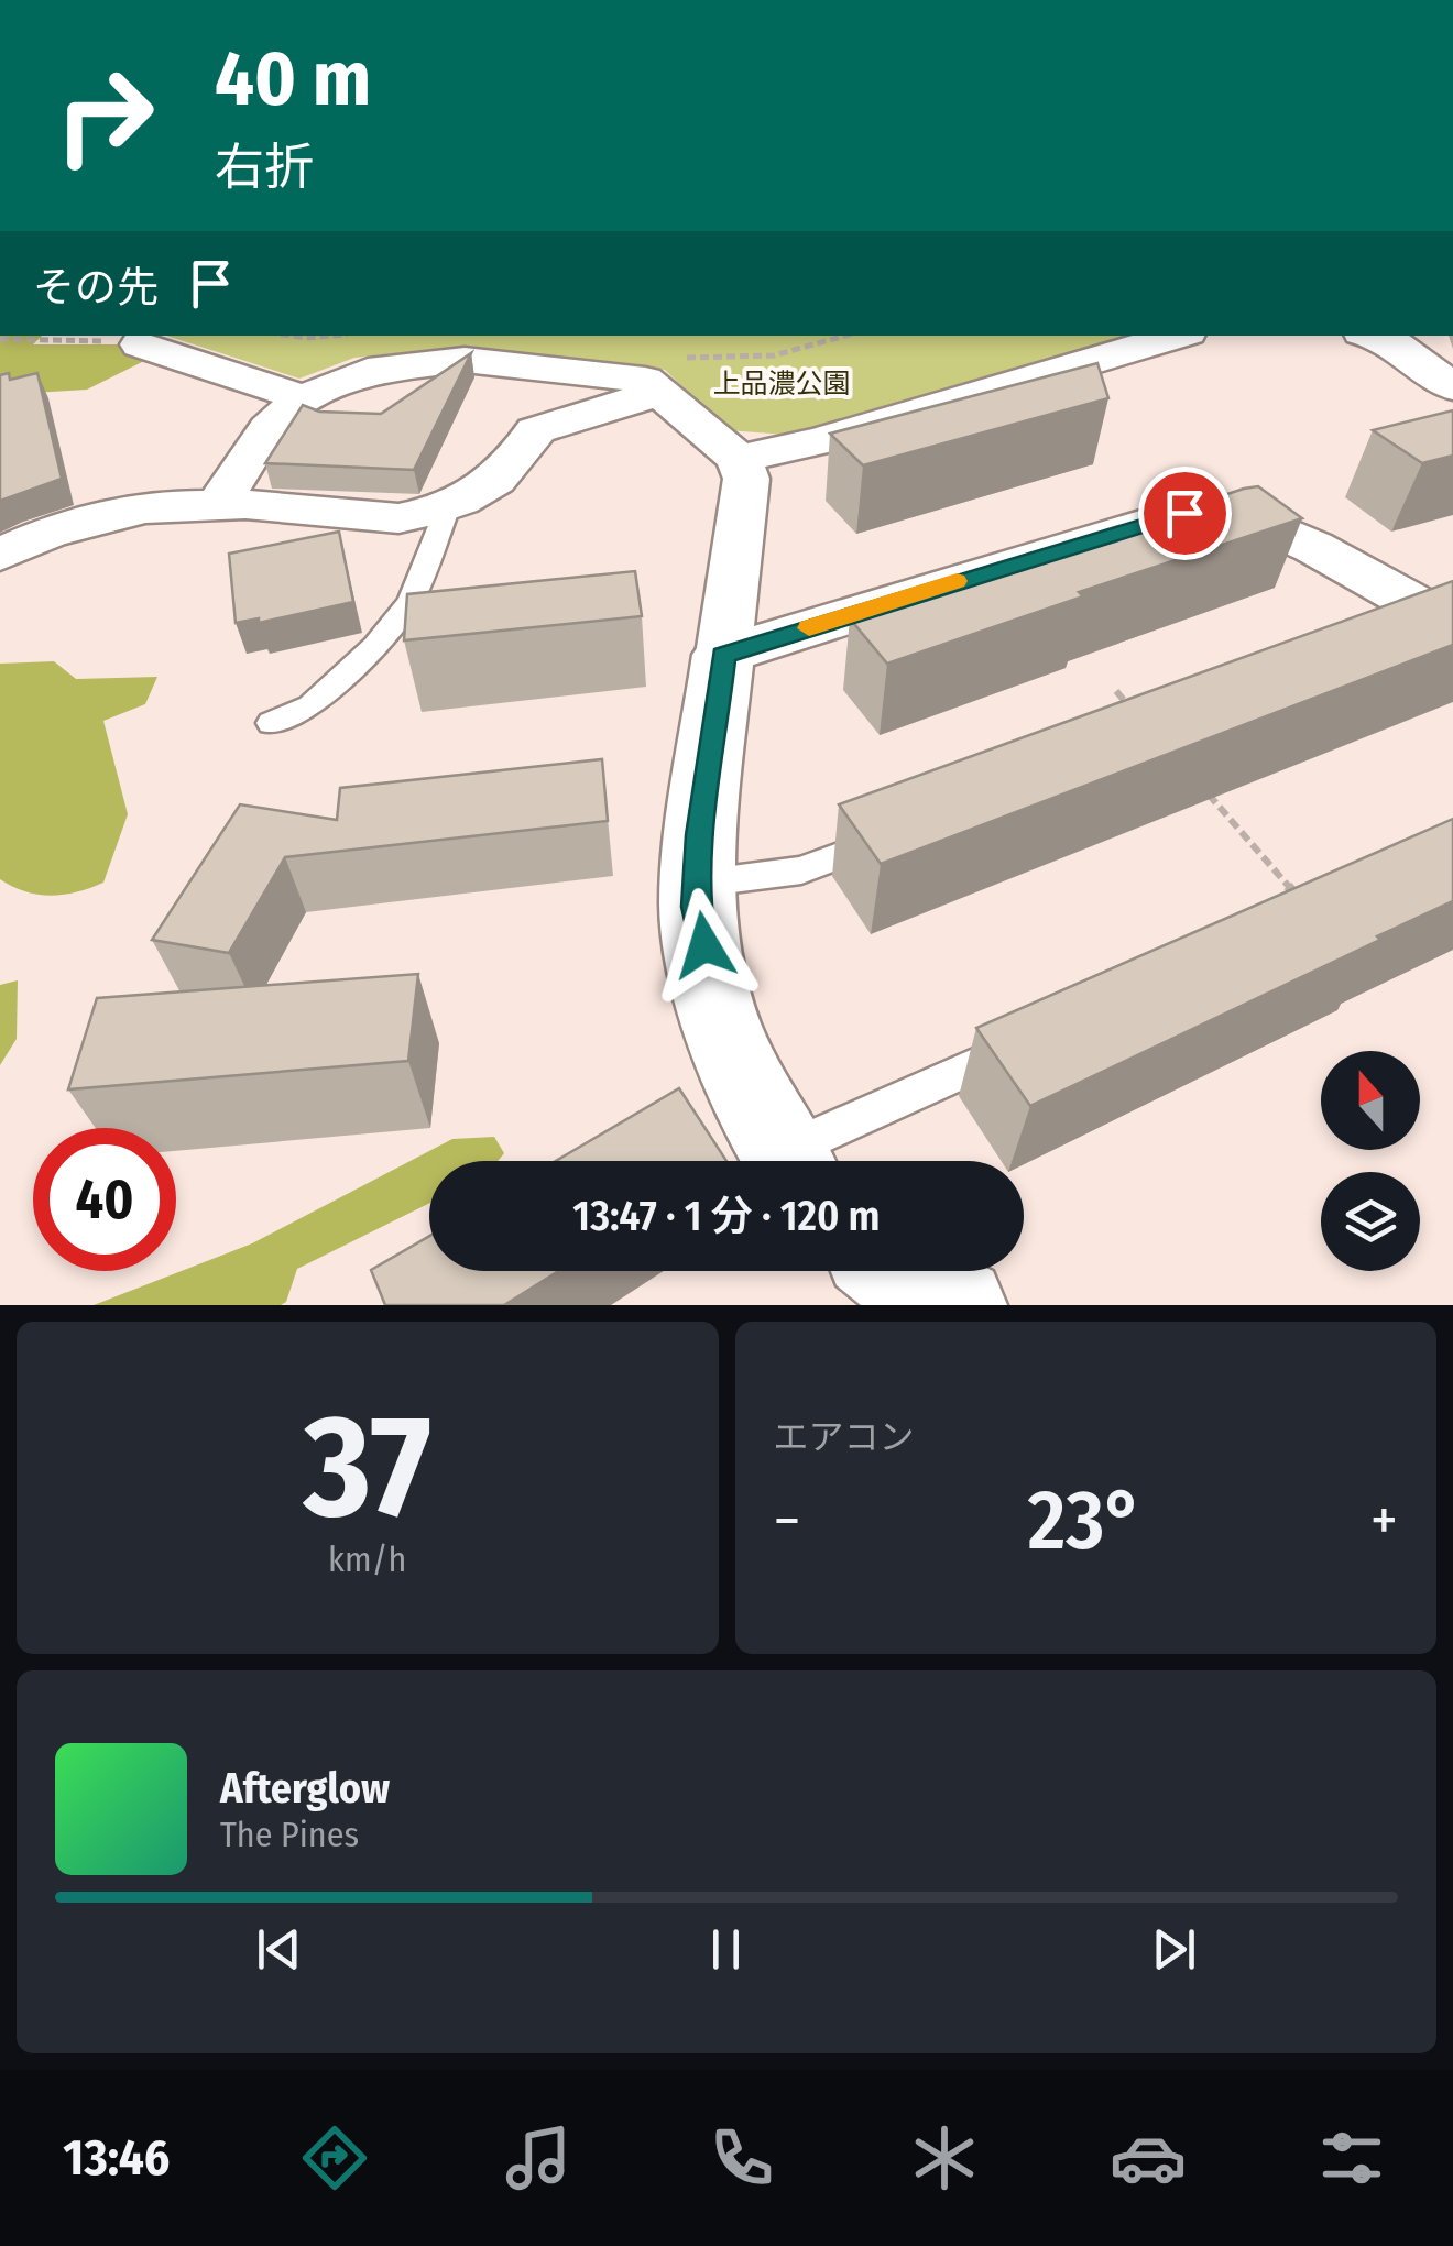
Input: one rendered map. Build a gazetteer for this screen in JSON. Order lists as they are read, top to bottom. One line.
{"parks":["上品濃公園"],"north":"top","page":{"turn":["40 m","右折"],"then":"その先","limit":"40","trip":"13:47 · 1 分 · 120 m","tile":[["37","km/h"],"エアコン"],"heat":["−","23°","+"],"song":["Afterglow","The Pines"],"tabs":"13:46"}}
